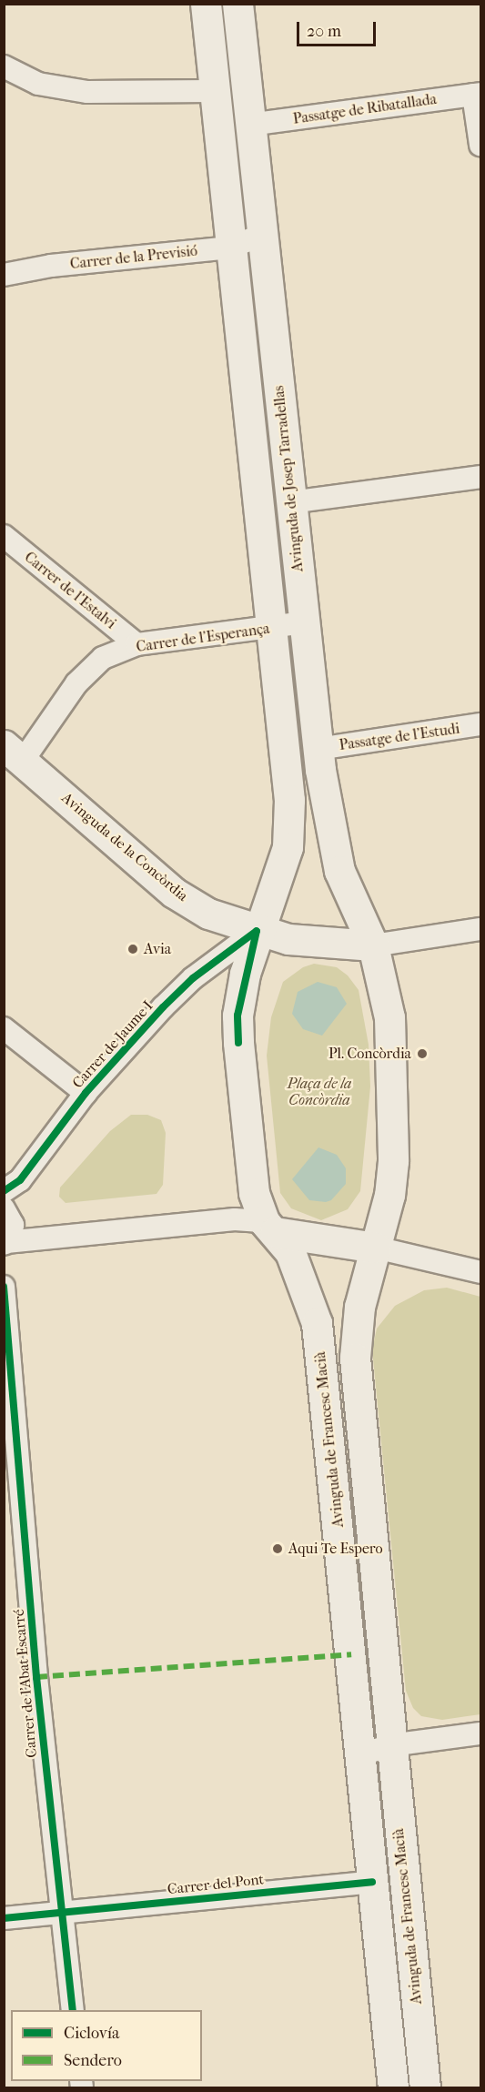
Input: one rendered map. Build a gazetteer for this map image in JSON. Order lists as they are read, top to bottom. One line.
{"streets":{"main road":["Avinguda de Josep Tarradellas","Avinguda de la Concòrdia","Avinguda de Francesc Macià"],"street":["Passatge de Ribatallada","Carrer de la Previsió","Carrer de l'Estalvi","Carrer de l'Esperança","Passatge de l'Estudi","Carrer de Jaume I","Carrer de l'Abat Escarré","Carrer del Pont"]},"crossings":[["Passatge de Ribatallada","Avinguda de Josep Tarradellas"],["Carrer de la Previsió","Avinguda de Josep Tarradellas"],["Avinguda de Josep Tarradellas","Carrer de l'Esperança"],["Avinguda de Josep Tarradellas","Passatge de l'Estudi"],["Carrer de l'Estalvi","Carrer de l'Esperança"],["Carrer de l'Esperança","Avinguda de la Concòrdia"],["Avinguda de la Concòrdia","Carrer de Jaume I"],["Avinguda de Francesc Macià","Carrer del Pont"],["Carrer de l'Abat Escarré","Carrer del Pont"]],"parks":["Plaça de la Concòrdia"],"places":["Avia","Pl. Concòrdia","Aqui Te Espero"],"legend":["Ciclovía","Sendero"],"scale_bar":"20 m"}
